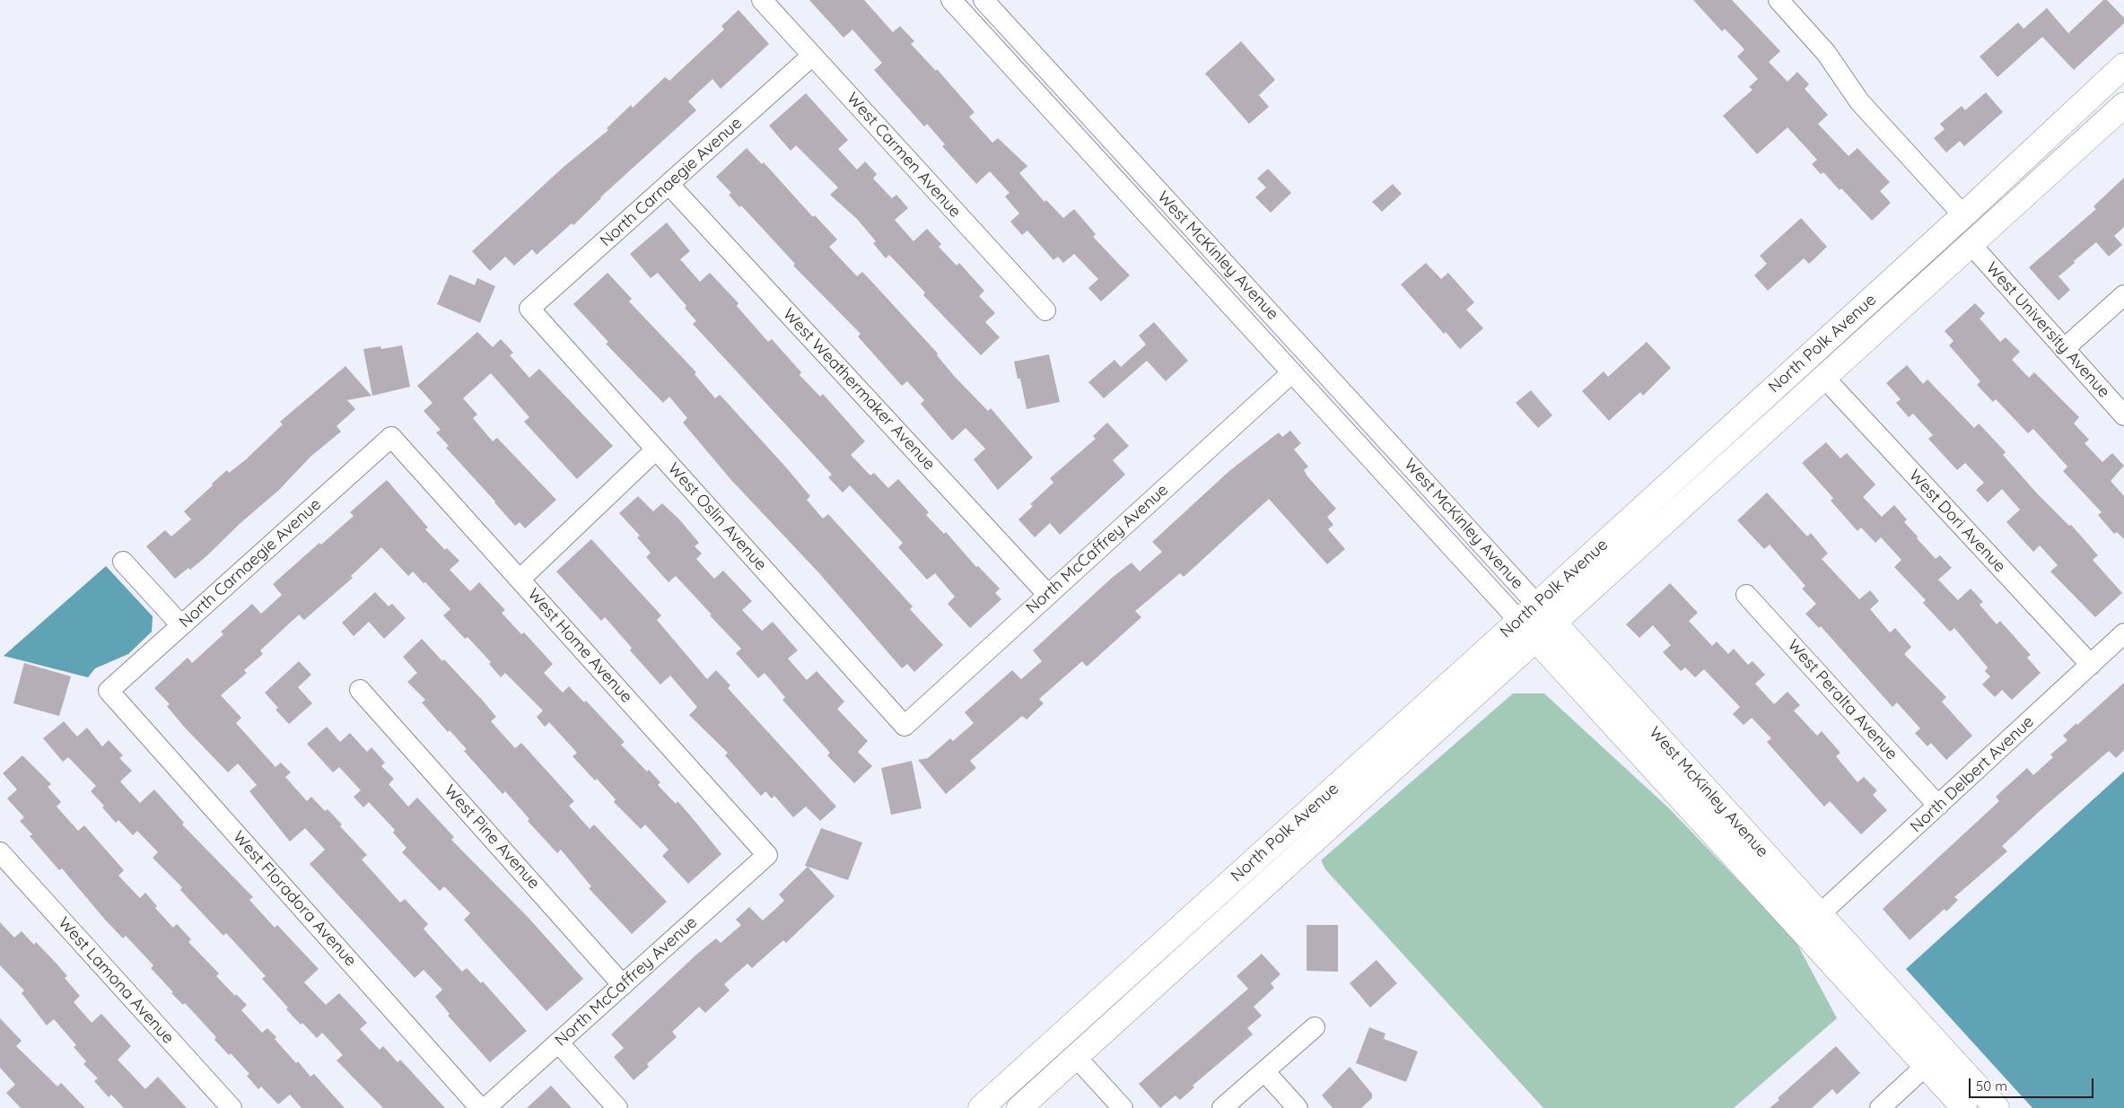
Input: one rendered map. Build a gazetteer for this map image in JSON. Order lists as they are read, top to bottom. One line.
{"streets":{"main road":["West McKinley Avenue","North Polk Avenue"],"street":["West Carmen Avenue","North Carnaegie Avenue","West University Avenue","West Weathermaker Avenue","West Oslin Avenue","West Dori Avenue","North McCaffrey Avenue","West Home Avenue","West Peralta Avenue","North Delbert Avenue","West Pine Avenue","West Floradora Avenue","West Lamona Avenue"]},"crossings":[["West Carmen Avenue","North Carnaegie Avenue"],["North Carnaegie Avenue","West Weathermaker Avenue"],["North Carnaegie Avenue","West Oslin Avenue"],["North Carnaegie Avenue","West Home Avenue"],["North Carnaegie Avenue","West Floradora Avenue"],["West McKinley Avenue","North Polk Avenue"],["West McKinley Avenue","North McCaffrey Avenue"],["West McKinley Avenue","North Delbert Avenue"],["West University Avenue","North Polk Avenue"],["North Polk Avenue","West Dori Avenue"],["West Weathermaker Avenue","North McCaffrey Avenue"],["West Oslin Avenue","North McCaffrey Avenue"],["West Dori Avenue","North Delbert Avenue"],["North McCaffrey Avenue","West Home Avenue"],["North McCaffrey Avenue","West Pine Avenue"],["West Peralta Avenue","North Delbert Avenue"]],"scale_bar":"50 m"}
